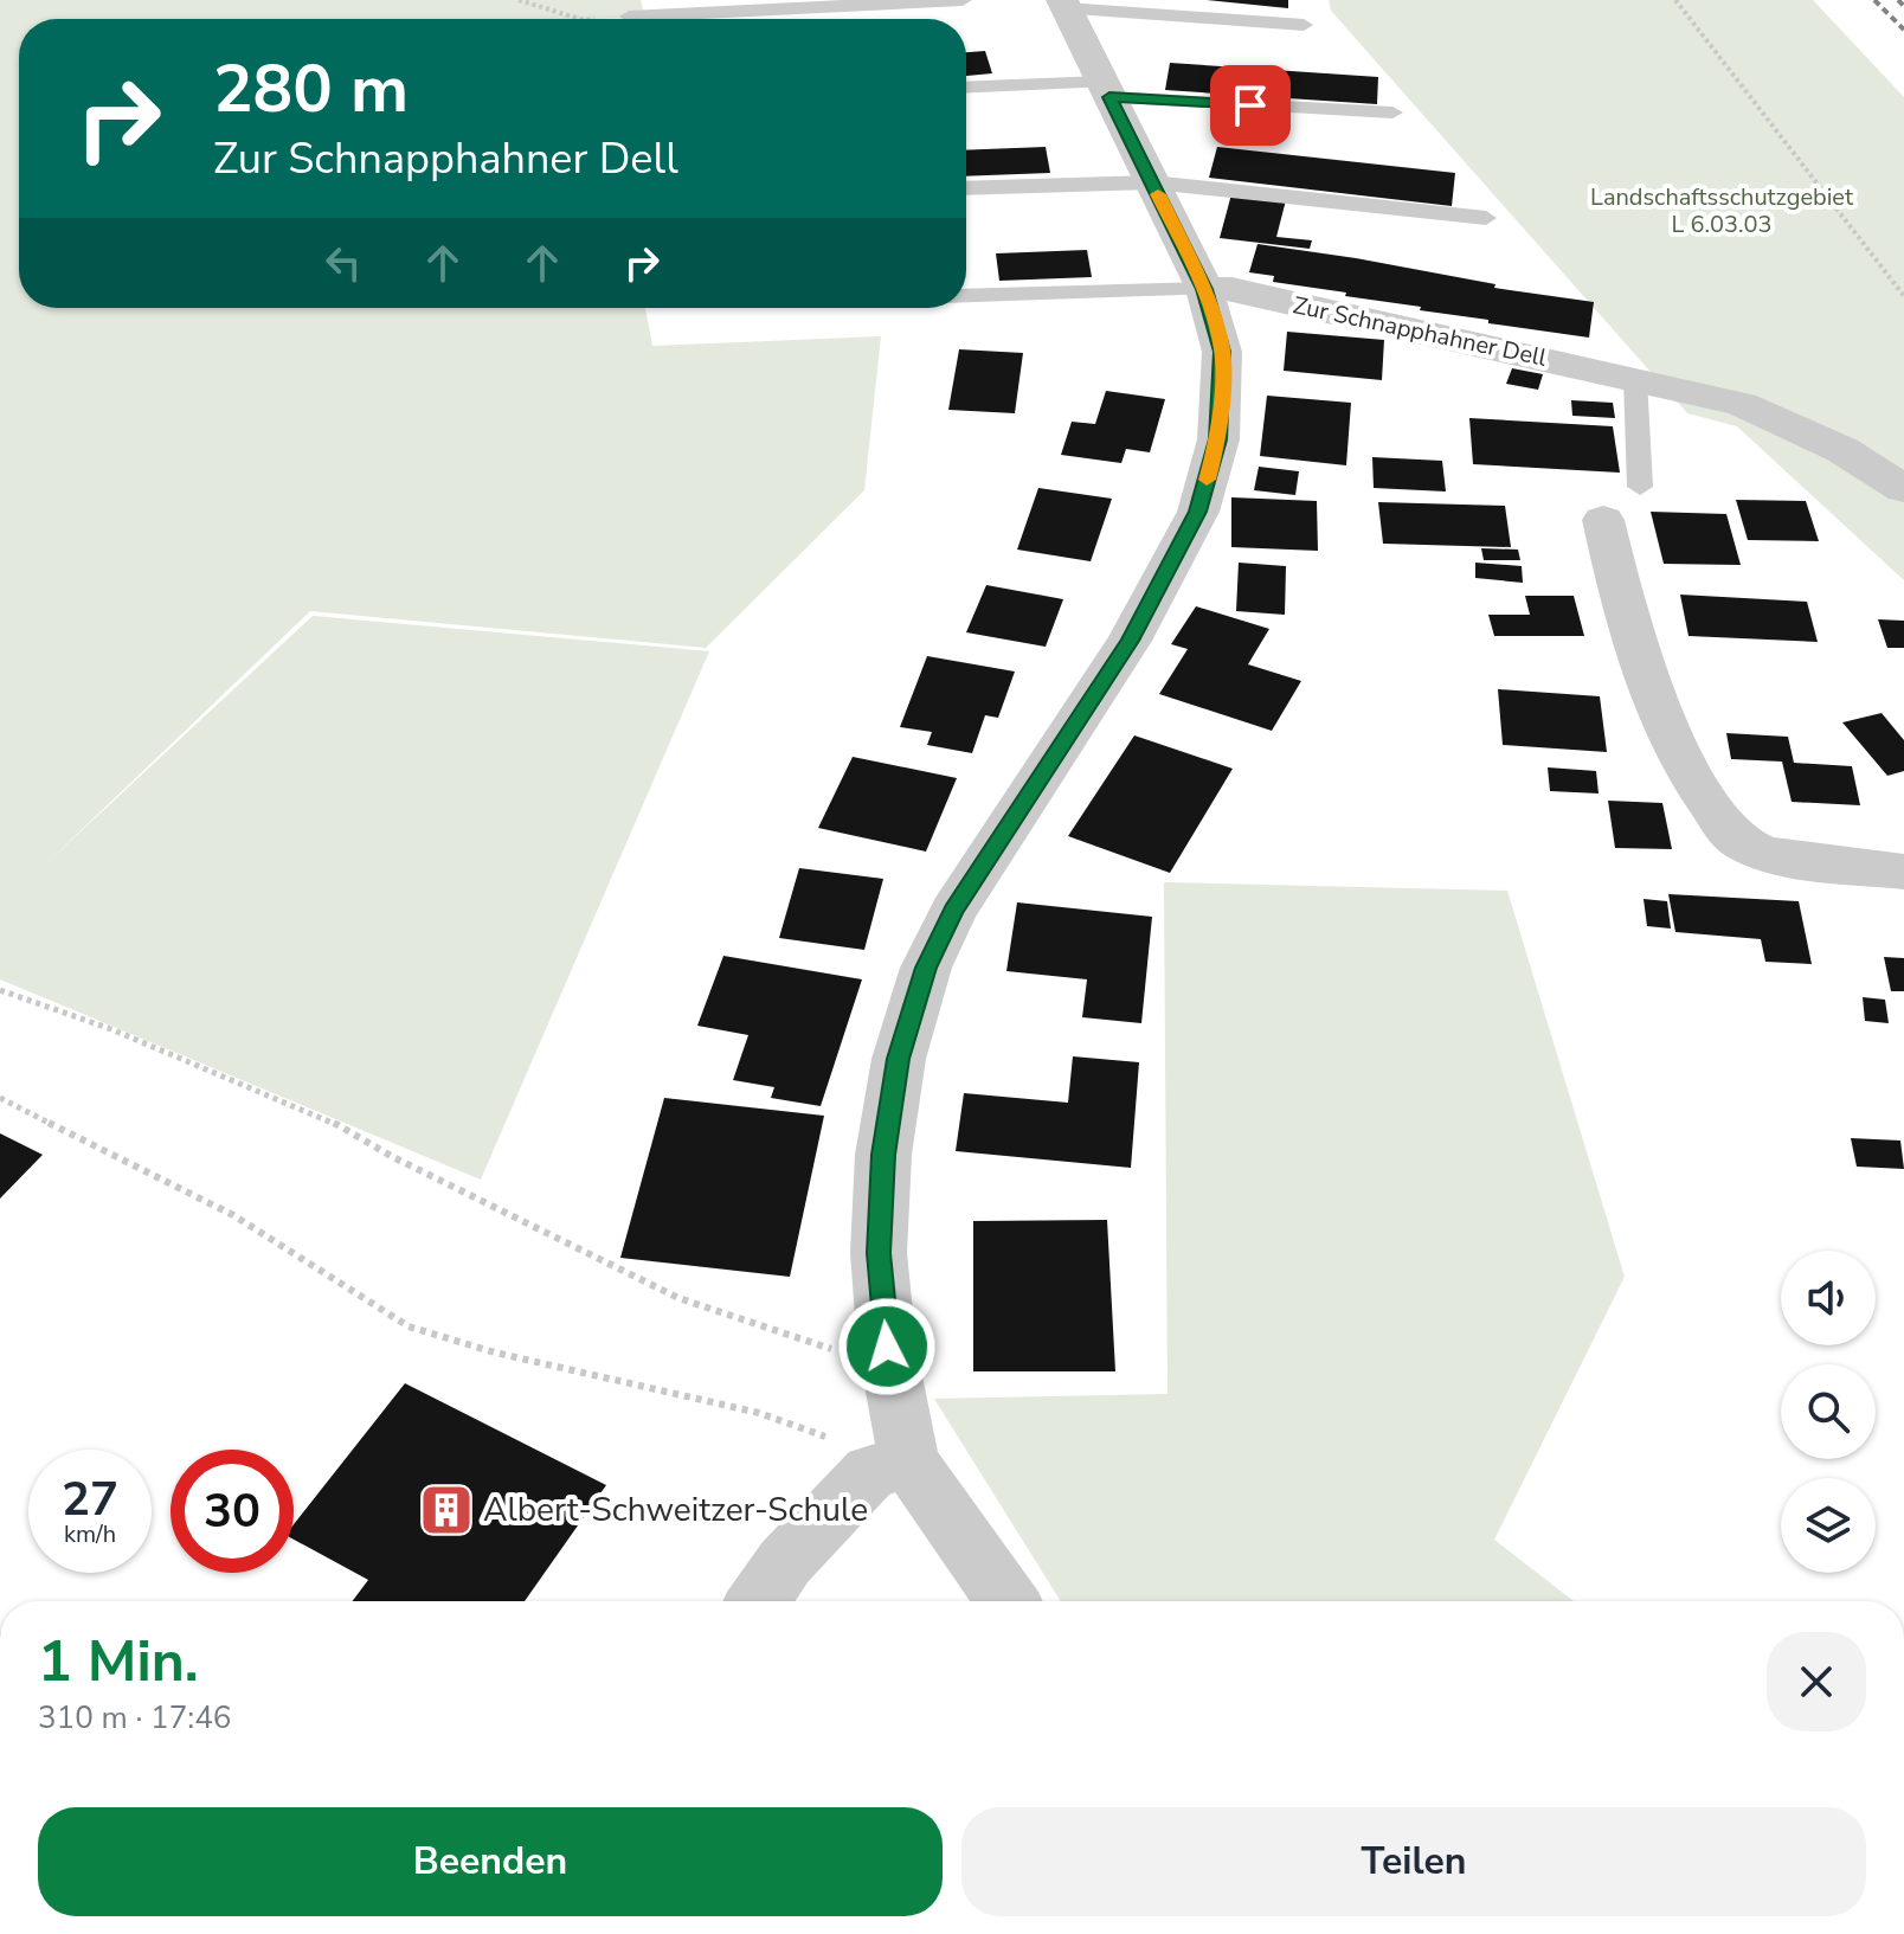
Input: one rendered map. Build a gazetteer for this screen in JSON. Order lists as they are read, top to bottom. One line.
{"streets":{"street":["Zur Schnapphahner Dell"]},"parks":["Landschaftsschutzgebiet L 6.03.03"],"places":{"building":["Albert-Schweitzer-Schule"]},"page":{"turn":["280 m","Zur Schnapphahner Dell"],"speed":"27 km/h","limit":"30","heading":["1 Min.","310 m · 17:46"],"buttons":["Beenden","Teilen"]}}
